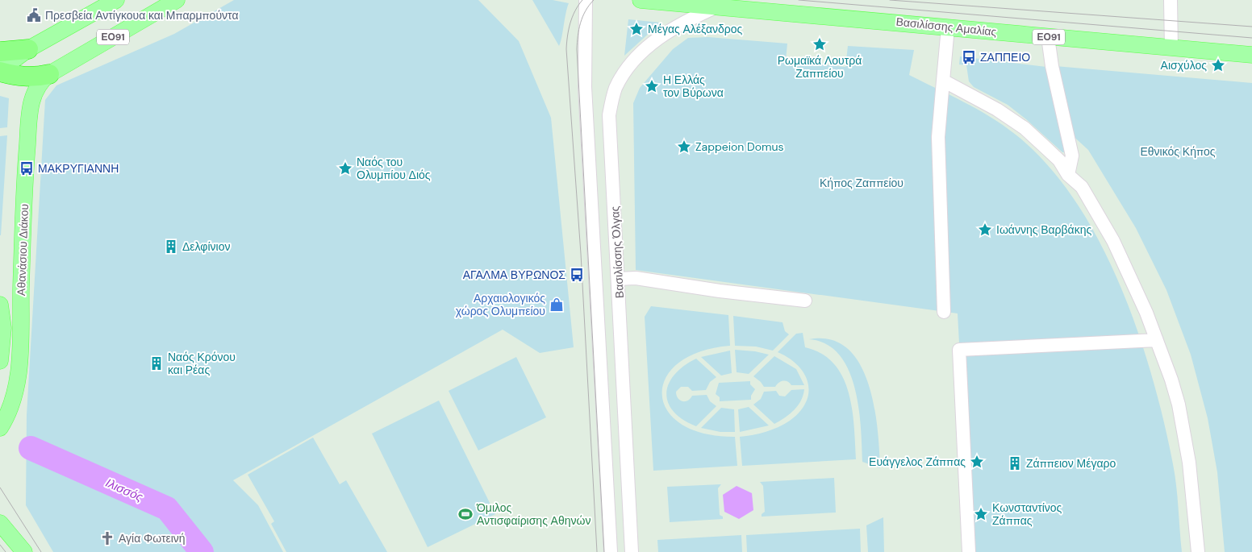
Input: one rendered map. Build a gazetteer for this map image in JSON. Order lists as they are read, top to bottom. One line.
{"streets":{"highway":["ΕΟ91"],"main road":["Βασιλίσσης Αμαλίας","Αθανάσιου Διάκου"],"street":["Βασιλίσσης Όλγας"]},"crossings":[["Βασιλίσσης Αμαλίας","Βασιλίσσης Όλγας"],["ΕΟ91","Αθανάσιου Διάκου"]],"water":["Ιλισσός"],"parks":["Εθνικός Κήπος","Κήπος Ζαππείου"],"places":{"public building":["Πρεσβεία Αντίγκουα και Μπαρμπούντα"],"place":["Μέγας Αλέξανδρος","Ρωμαϊκά Λουτρά Ζαππείου","Αισχύλος","Η Ελλάς τον Βύρωνα","Zappeion Domus","Ναός του Ολυμπίου Διός","Ιωάννης Βαρβάκης","Ευάγγελος Ζάππας","Κωνσταντίνος Ζάππας"],"bus stop":["ΖΑΠΠΕΙΟ","ΜΑΚΡΥΓΙΑΝΝΗ","ΑΓΑΛΜΑ ΒΥΡΩΝΟΣ"],"building":["Δελφίνιον","Ναός Κρόνου και Ρέας","Ζάππειον Μέγαρο"],"shop":["Αρχαιολογικός χώρος Ολυμπείου"],"sports":["Όμιλος Αντισφαίρισης Αθηνών"],"church":["Αγία Φωτεινή"]}}
